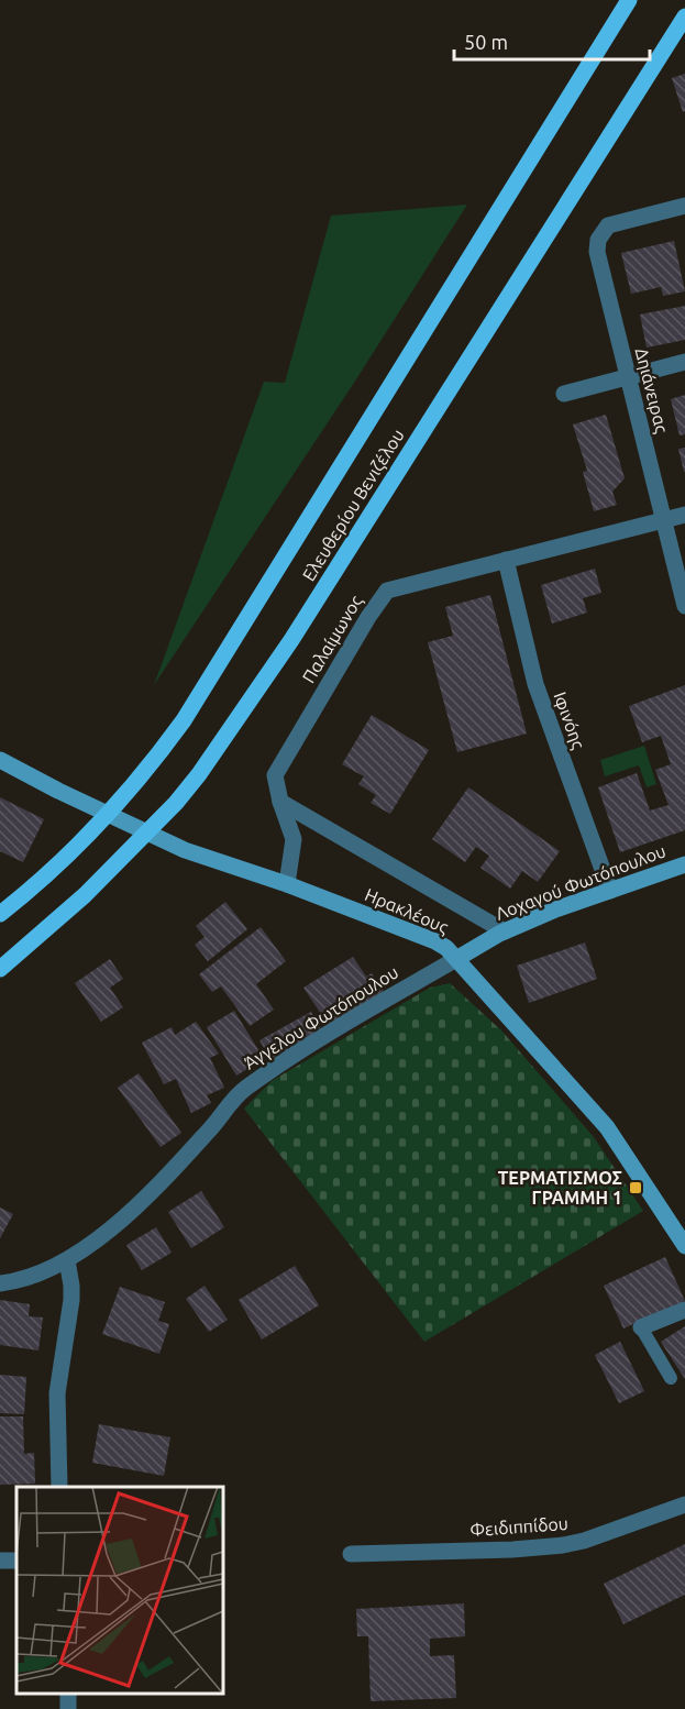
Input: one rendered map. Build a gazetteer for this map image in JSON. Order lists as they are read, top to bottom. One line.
{"streets":{"main road":["Ελευθερίου Βενιζέλου","Λοχαγού Φωτόπουλου","Ηρακλέους"],"street":["Δηιάνειρας","Παλαίμωνος","Ιφινόης","Άγγελου Φωτόπουλου","Φειδιππίδου"]},"crossings":[["Δηιάνειρας","Παλαίμωνος"],["Ελευθερίου Βενιζέλου","Ηρακλέους"],["Παλαίμωνος","Ιφινόης"],["Παλαίμωνος","Ηρακλέους"],["Ιφινόης","Λοχαγού Φωτόπουλου"],["Λοχαγού Φωτόπουλου","Ηρακλέους"],["Λοχαγού Φωτόπουλου","Άγγελου Φωτόπουλου"],["Ηρακλέους","Άγγελου Φωτόπουλου"]],"places":{"transit":["ΤΕΡΜΑΤΙΣΜΟΣ ΓΡΑΜΜΗ 1"]},"scale_bar":"50 m"}
